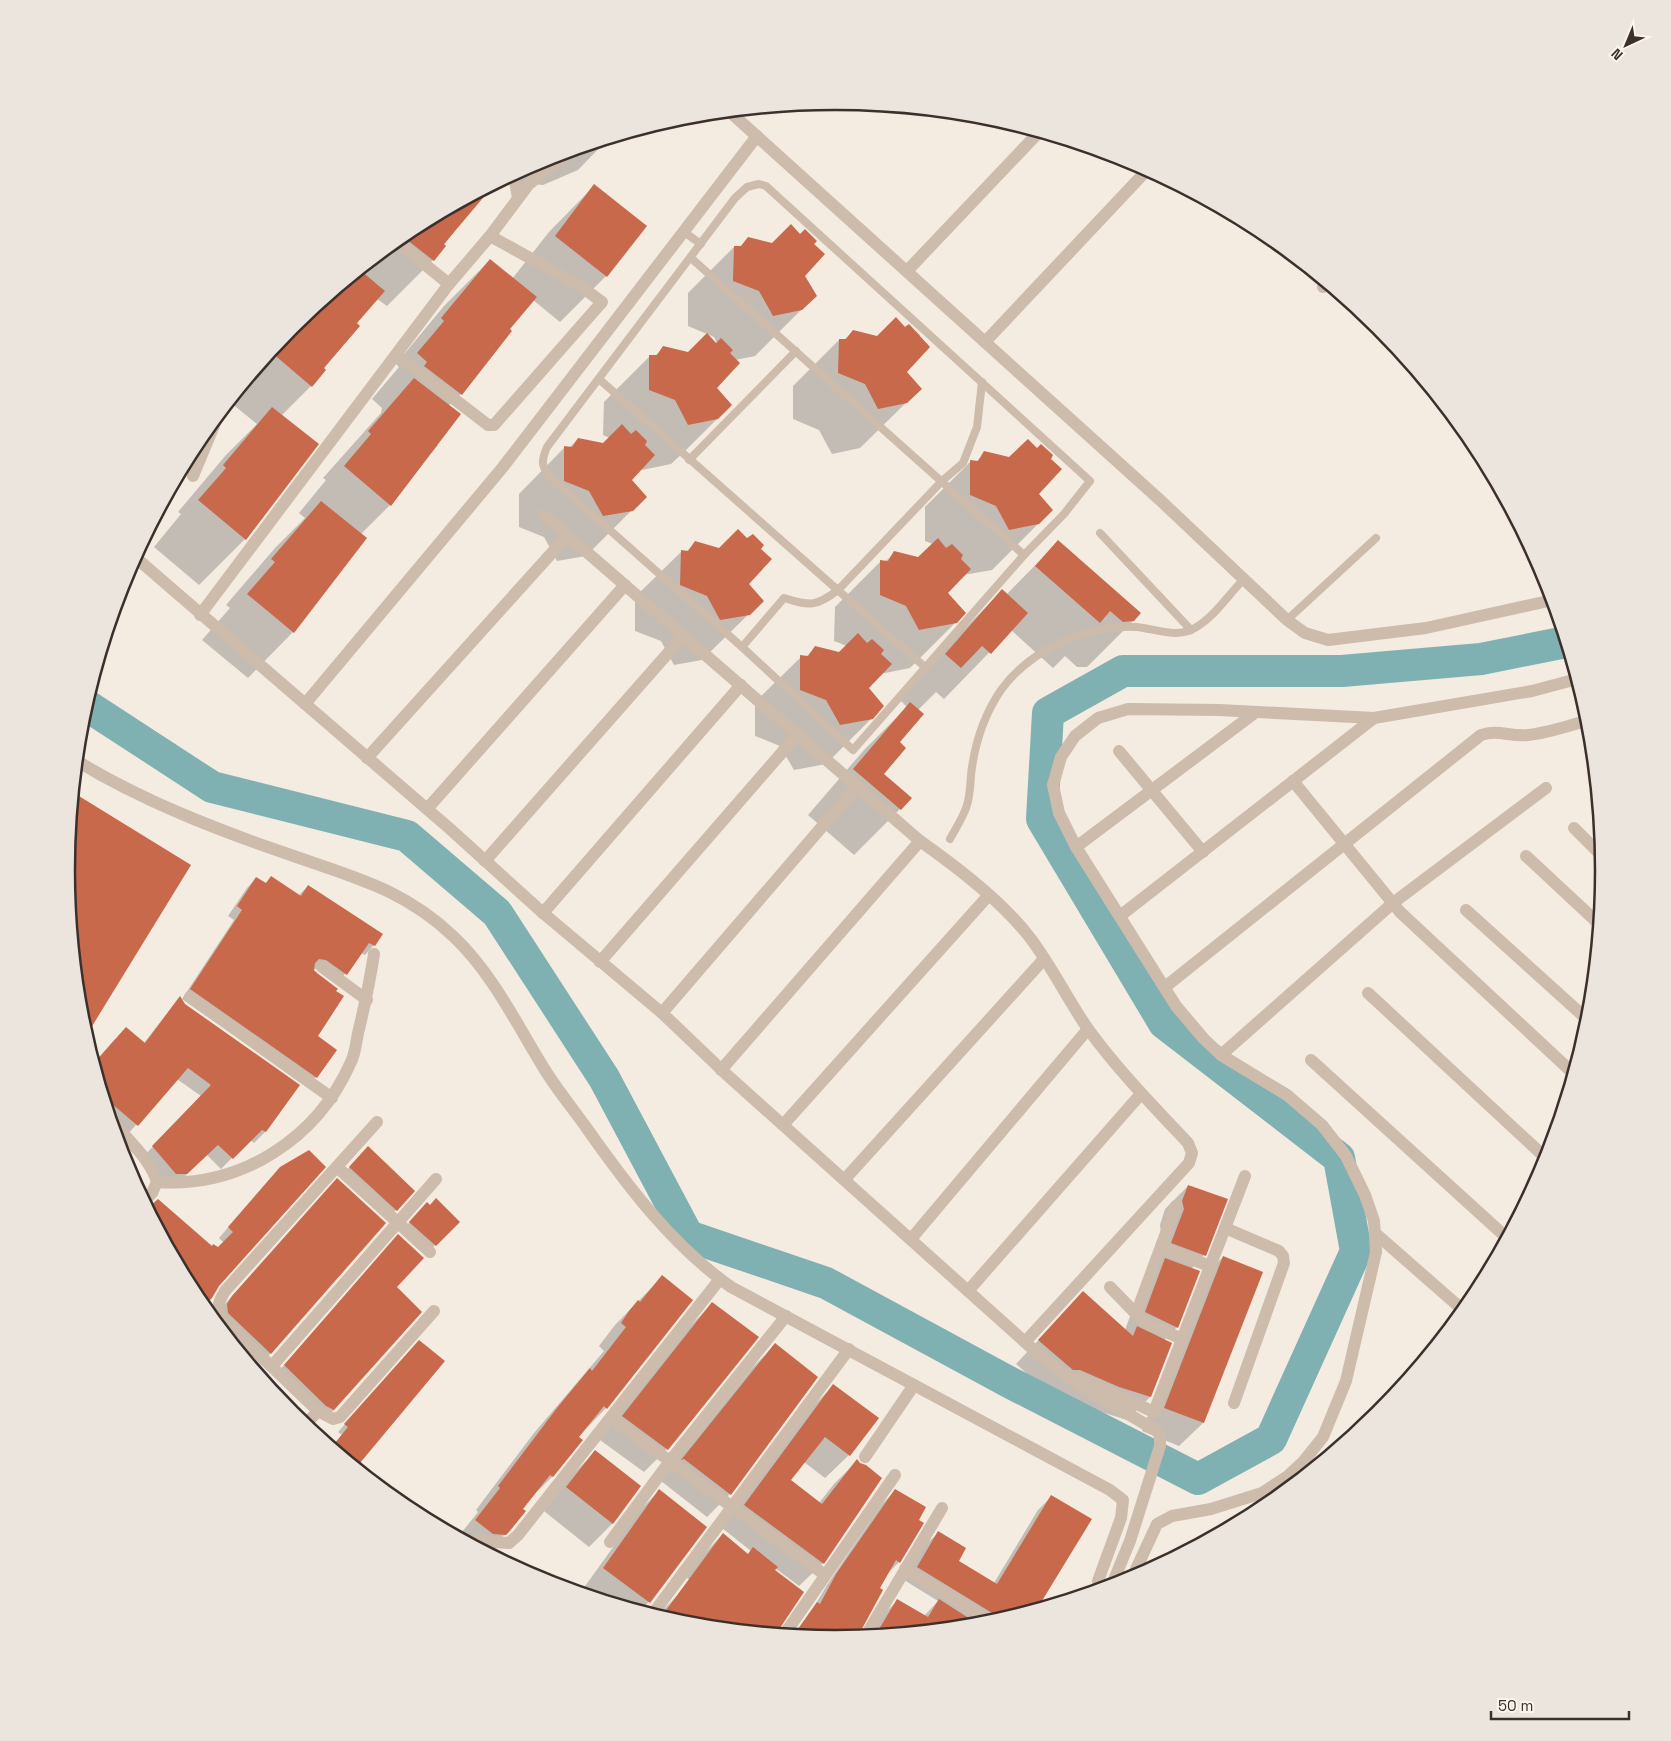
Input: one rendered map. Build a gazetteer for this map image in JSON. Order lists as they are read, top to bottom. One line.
{"scale_bar":"50 m","north":"bottom left"}
